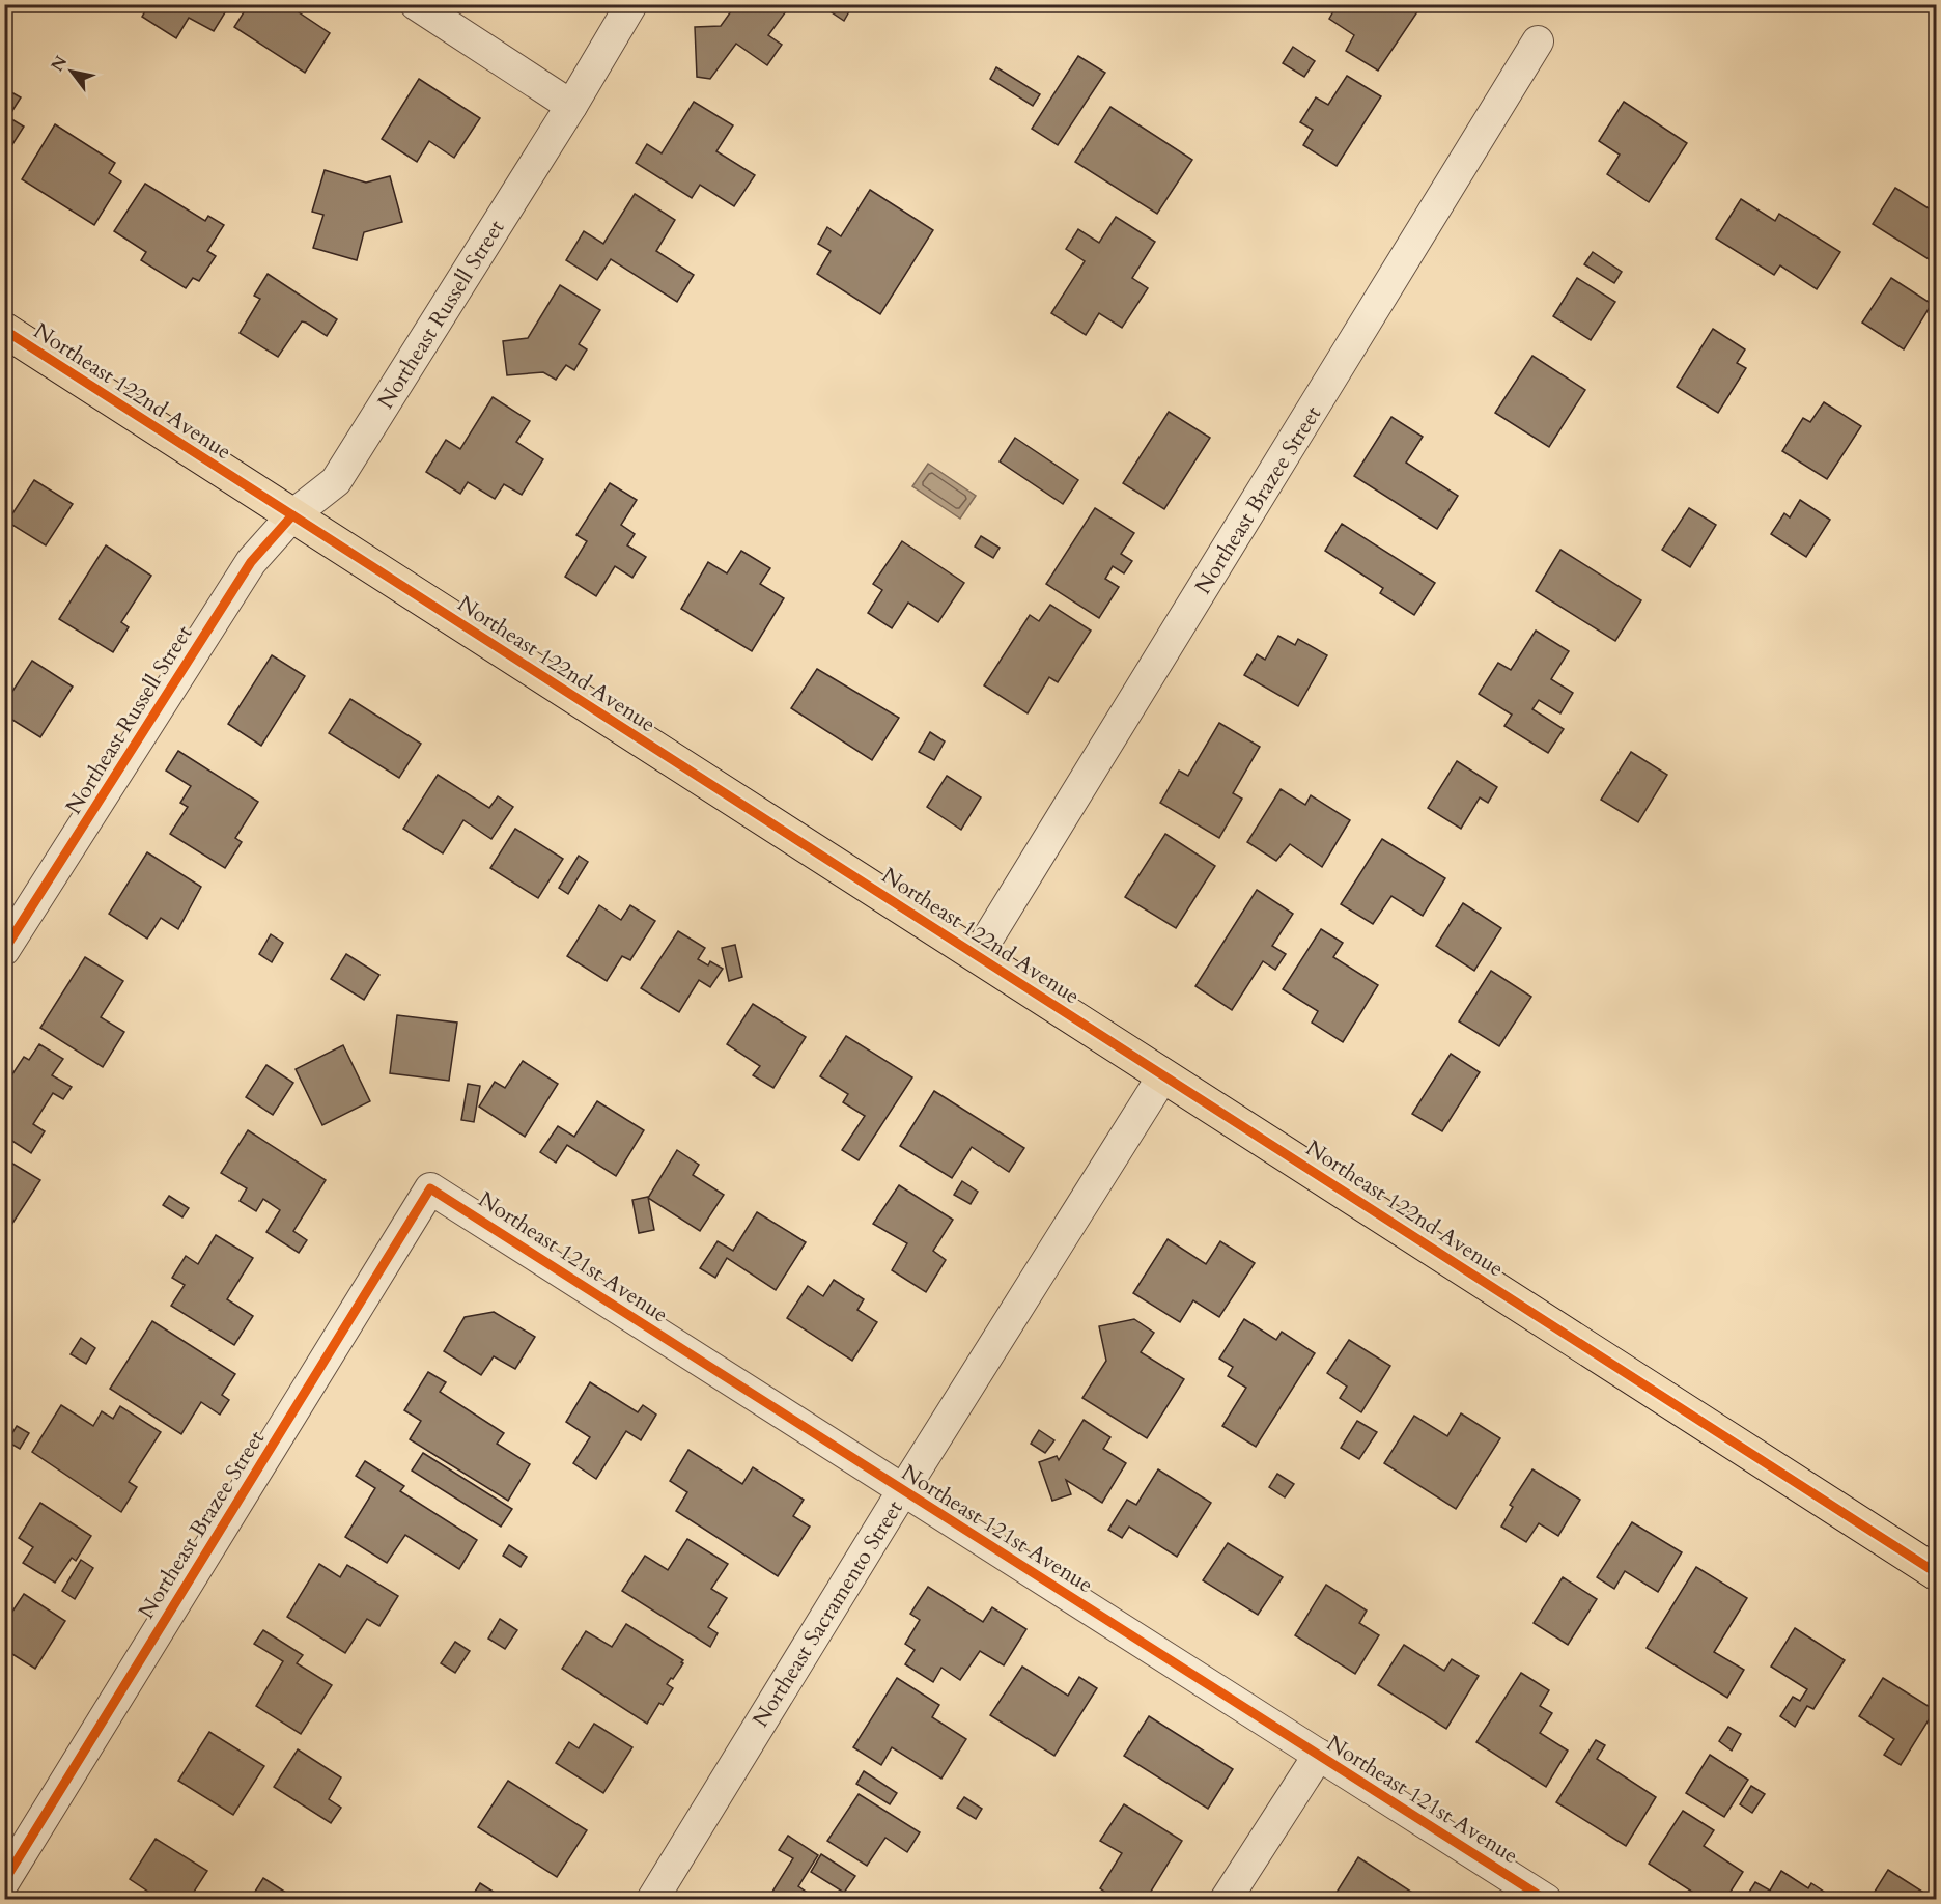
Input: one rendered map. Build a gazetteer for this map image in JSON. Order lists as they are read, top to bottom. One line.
{"streets":{"main road":["Northeast 122nd Avenue"],"street":["Northeast Russell Street","Northeast Brazee Street","Northeast 121st Avenue","Northeast Sacramento Street"]},"crossings":[["Northeast Russell Street","Northeast 122nd Avenue"],["Northeast 122nd Avenue","Northeast Brazee Street"],["Northeast 122nd Avenue","Northeast Sacramento Street"],["Northeast Brazee Street","Northeast 121st Avenue"],["Northeast 121st Avenue","Northeast Sacramento Street"]],"north":"top left"}
